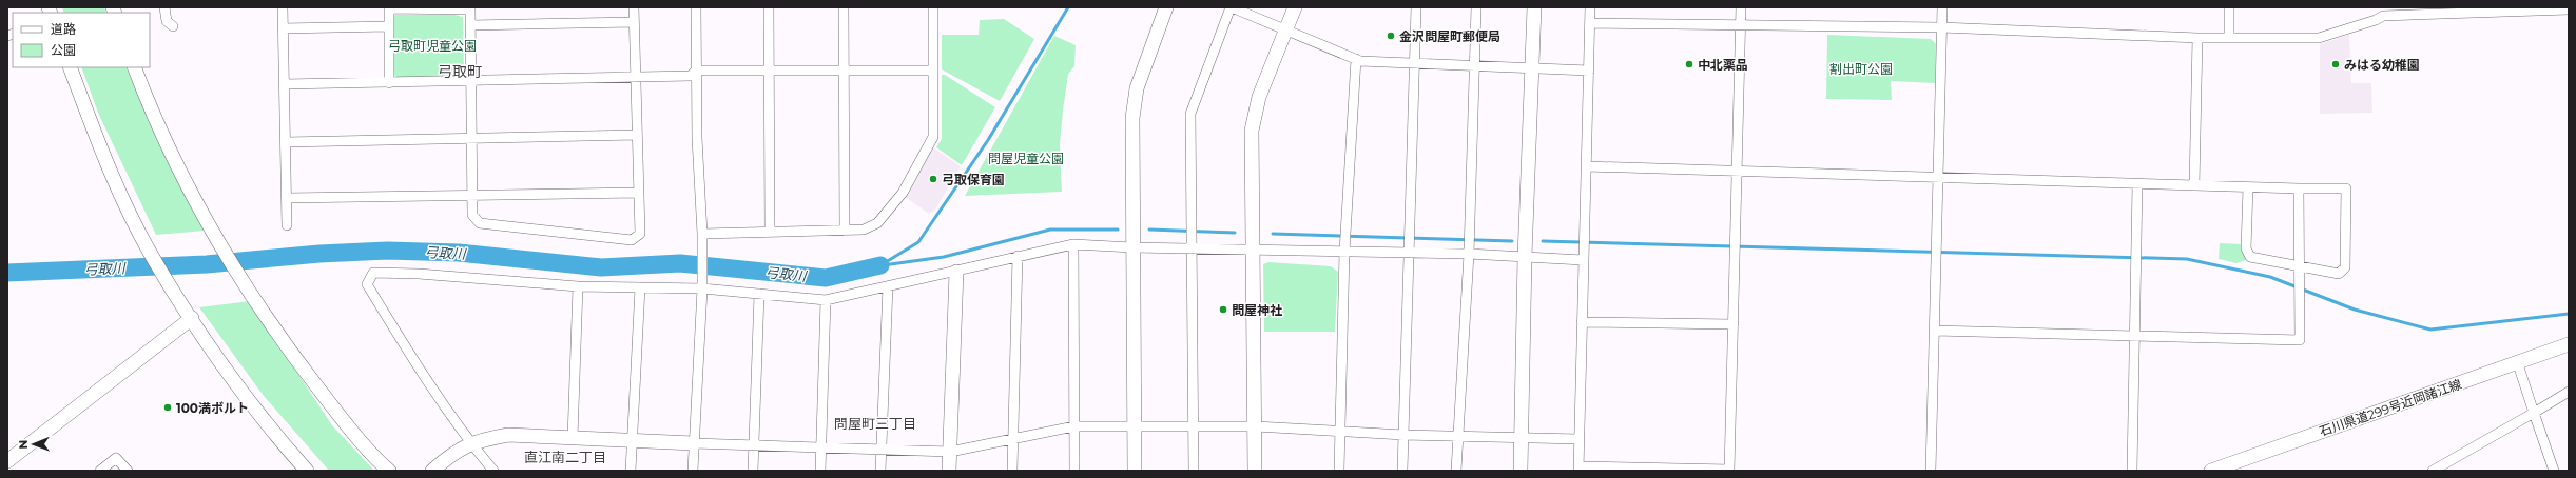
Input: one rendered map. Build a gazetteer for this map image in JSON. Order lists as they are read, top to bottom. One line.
{"streets":{"street":["石川県道299号近岡諸江線"]},"districts":["弓取町","問屋町三丁目","直江南二丁目"],"water":["弓取川"],"parks":["弓取町児童公園","割出町公園","問屋児童公園"],"places":["金沢問屋町郵便局","中北薬品","みはる幼稚園","弓取保育園","問屋神社","100満ボルト"],"legend":["道路","公園"],"north":"left"}
